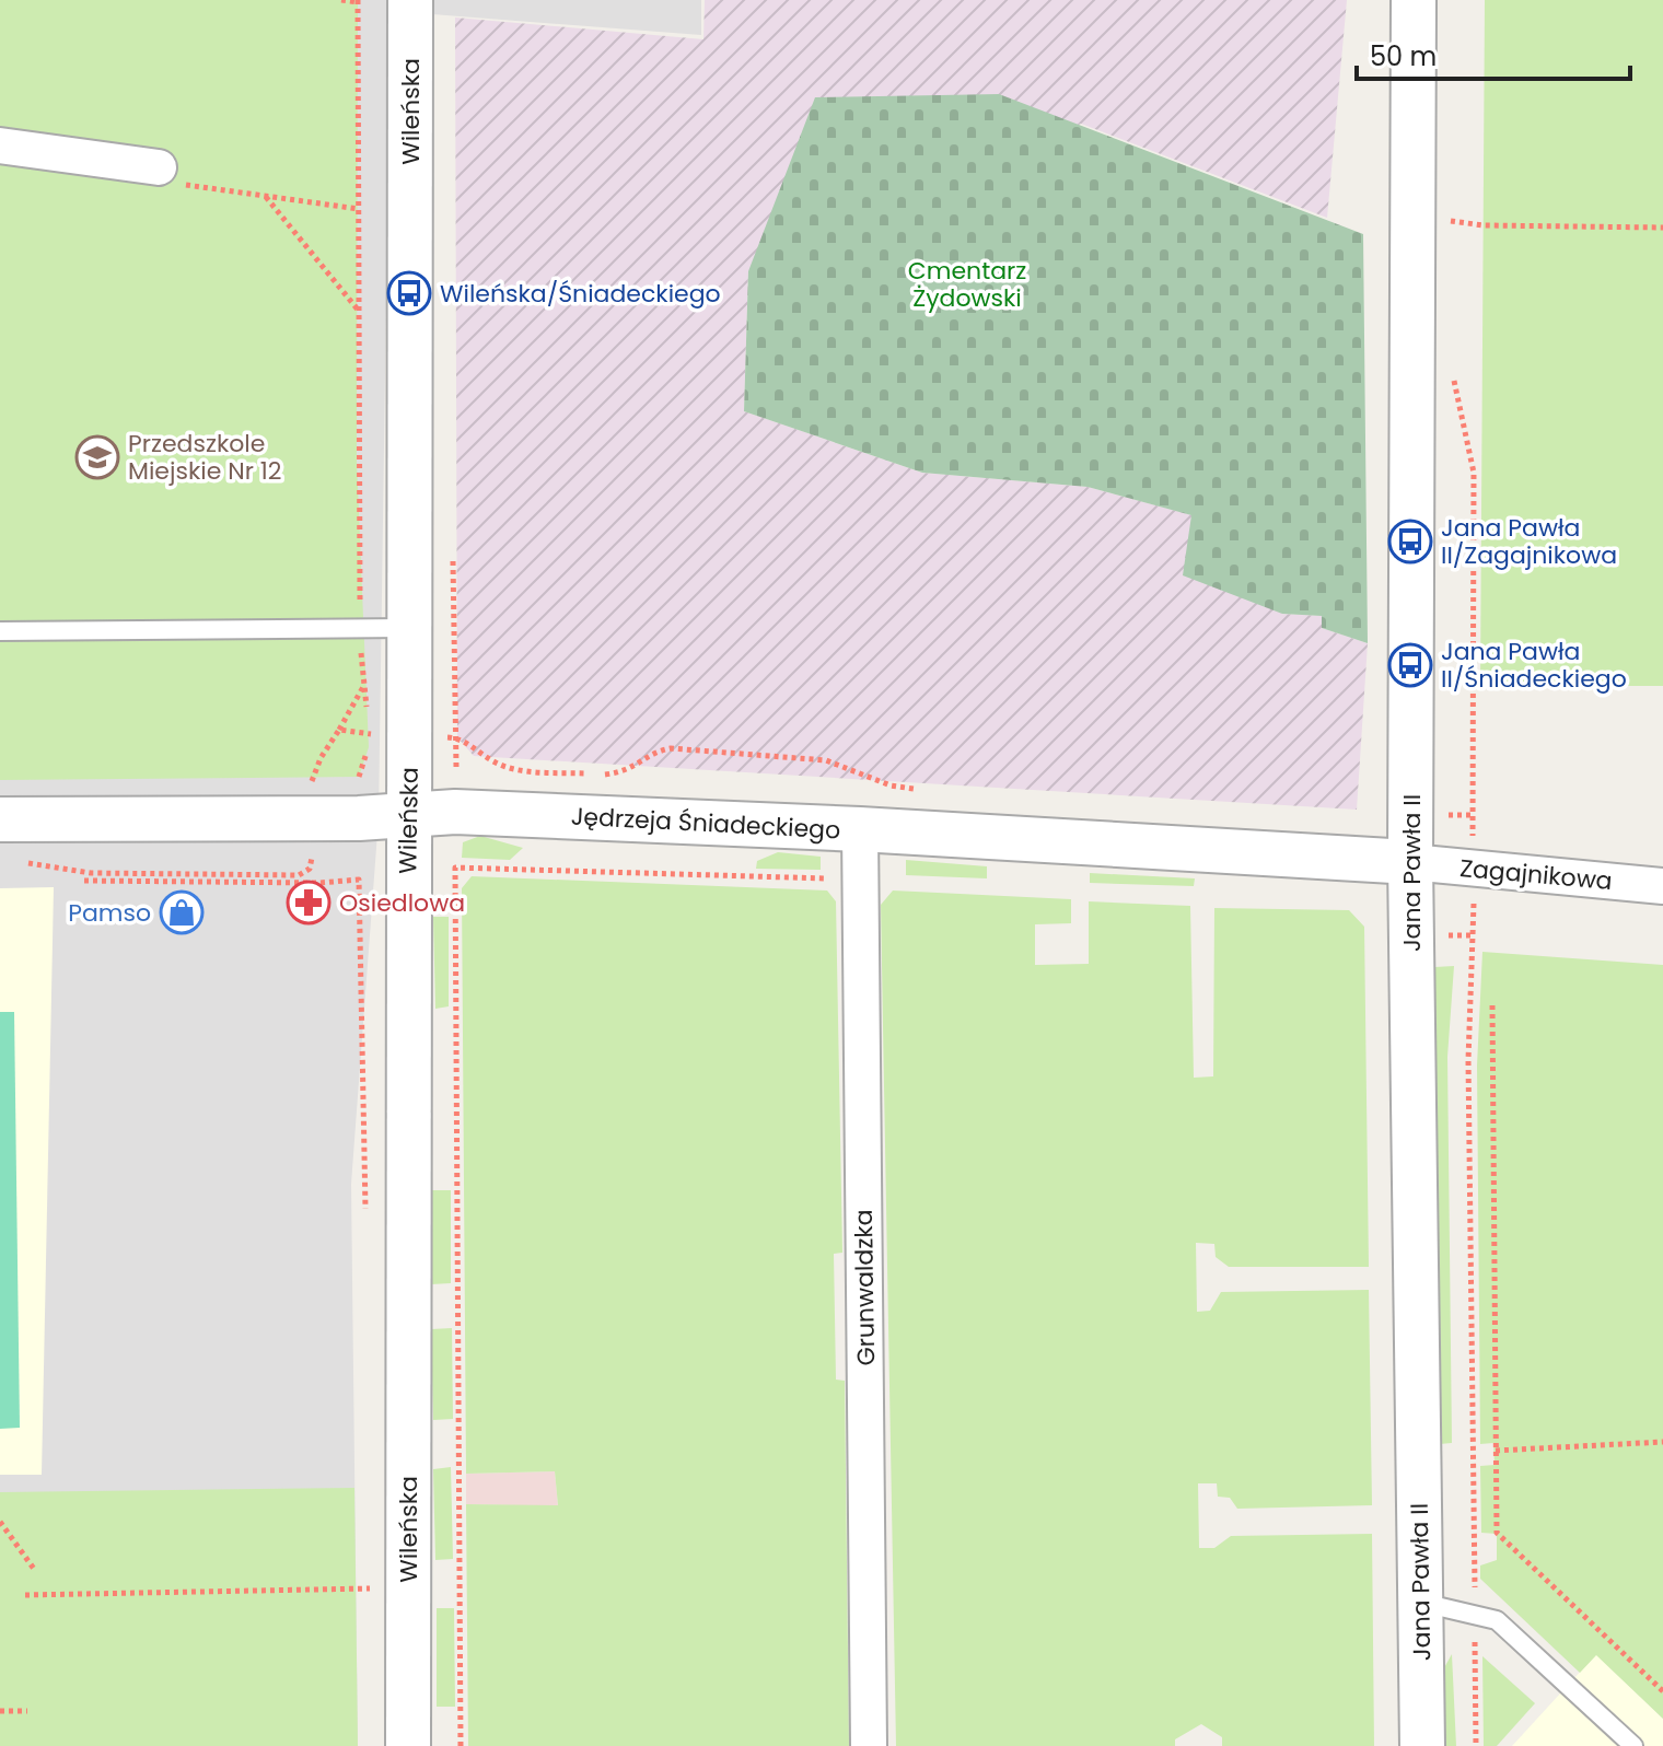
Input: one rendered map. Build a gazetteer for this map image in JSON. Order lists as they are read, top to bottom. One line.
{"streets":{"street":["Wileńska","Jędrzeja Śniadeckiego","Jana Pawła II","Zagajnikowa","Grunwaldzka"]},"crossings":[["Wileńska","Jędrzeja Śniadeckiego"],["Jędrzeja Śniadeckiego","Jana Pawła II"],["Jędrzeja Śniadeckiego","Zagajnikowa"],["Jędrzeja Śniadeckiego","Grunwaldzka"],["Jana Pawła II","Zagajnikowa"]],"parks":["Cmentarz Żydowski"],"places":{"bus stop":["Wileńska/Śniadeckiego","Jana Pawła II/Zagajnikowa","Jana Pawła II/Śniadeckiego"],"school or university":["Przedszkole Miejskie Nr 12"],"pharmacy":["Osiedlowa"],"shop":["Pamso"]},"scale_bar":"50 m"}
